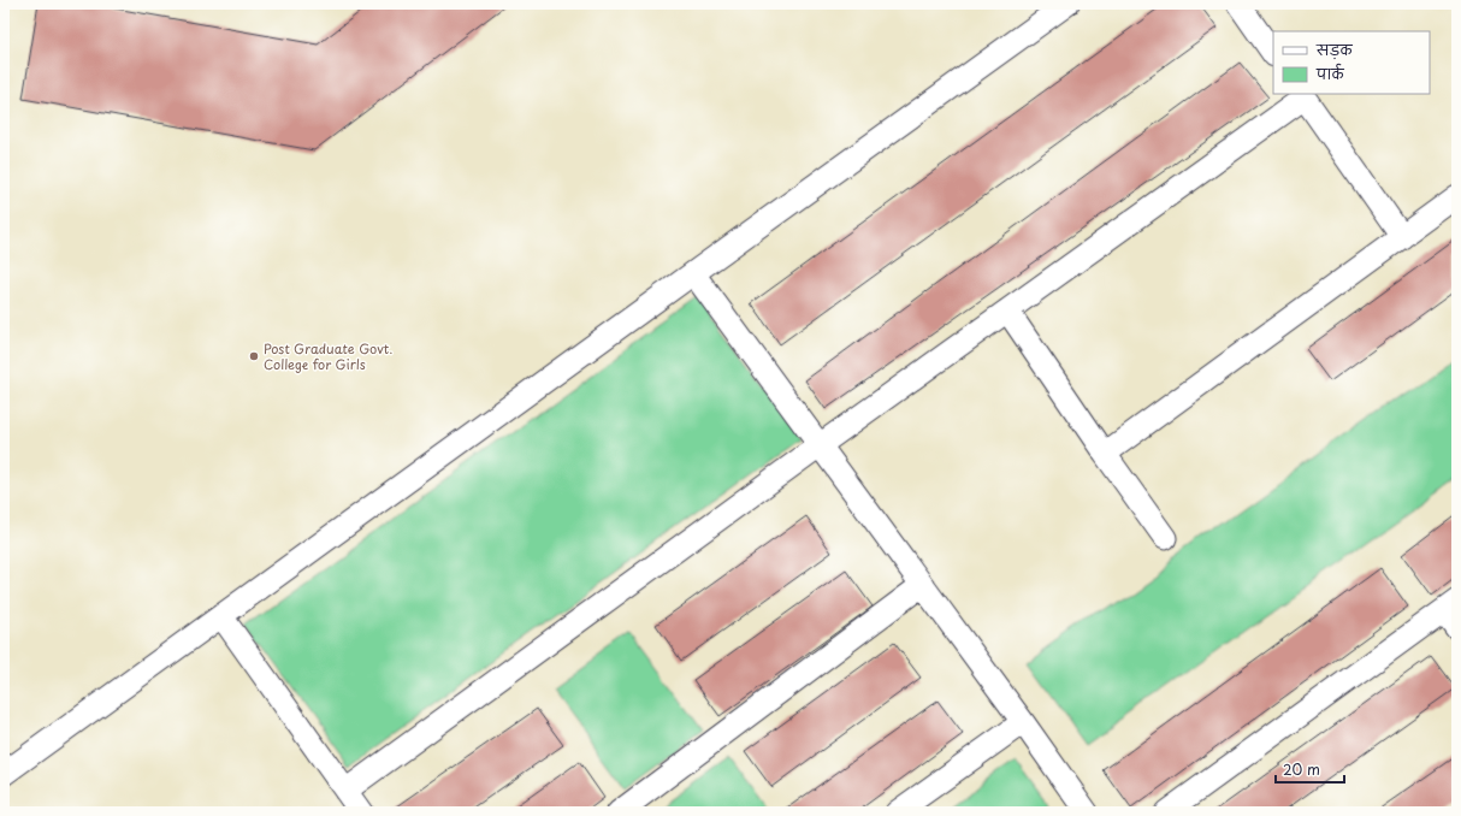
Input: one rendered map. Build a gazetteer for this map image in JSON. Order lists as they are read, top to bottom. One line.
{"places":["Post Graduate Govt. College for Girls"],"legend":["सड़क","पार्क"],"scale_bar":"20 m"}
